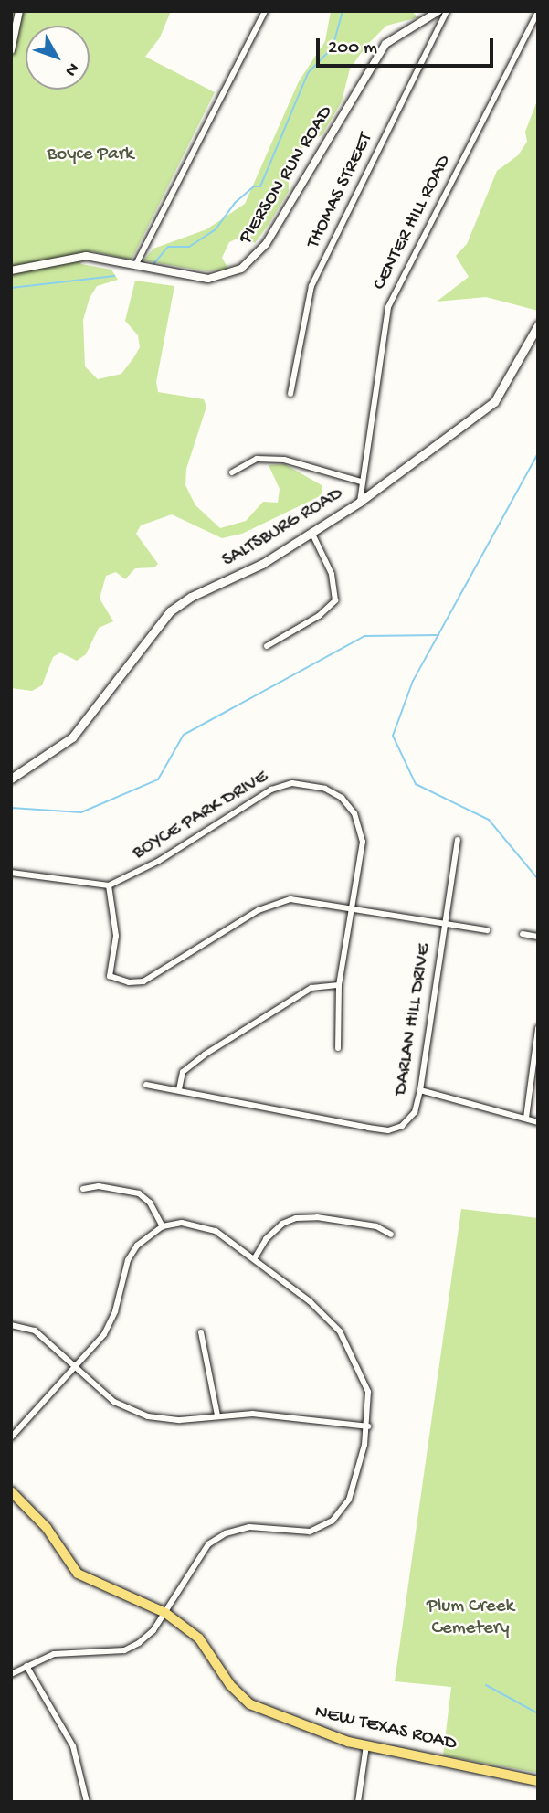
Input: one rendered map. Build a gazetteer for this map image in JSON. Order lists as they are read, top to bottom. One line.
{"streets":{"main road":["SALTSBURG ROAD","NEW TEXAS ROAD"],"street":["PIERSON RUN ROAD","THOMAS STREET","CENTER HILL ROAD","BOYCE PARK DRIVE","DARLAN HILL DRIVE"]},"crossings":[["CENTER HILL ROAD","SALTSBURG ROAD"]],"parks":["Boyce Park","Plum Creek Cemetery"],"scale_bar":"200 m","north":"bottom right"}
